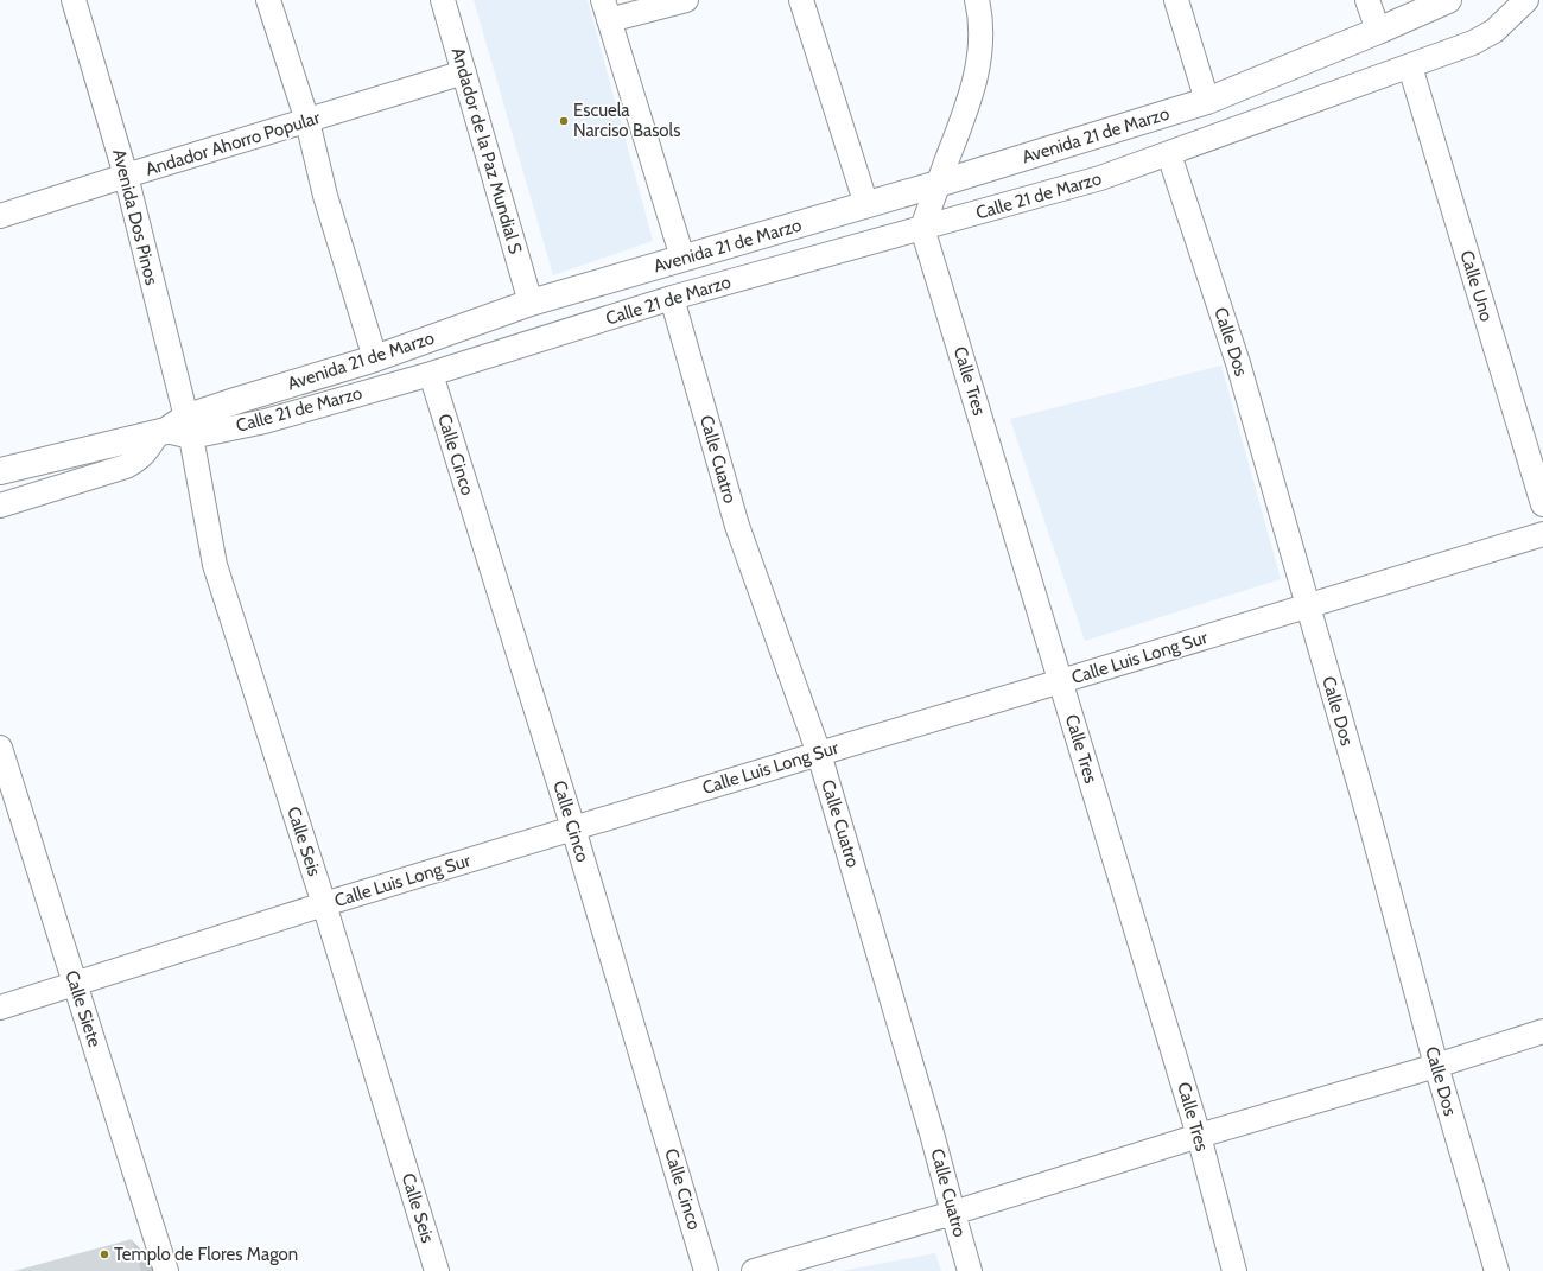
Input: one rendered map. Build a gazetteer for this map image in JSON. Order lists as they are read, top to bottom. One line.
{"streets":{"street":["Avenida 21 de Marzo","Andador Ahorro Popular","Andador de la Paz Mundial S","Calle 21 de Marzo","Avenida Dos Pinos","Calle Uno","Calle Dos","Calle Tres","Calle Cinco","Calle Cuatro","Calle Luis Long Sur","Calle Seis","Calle Siete"]},"crossings":[["Avenida 21 de Marzo","Andador de la Paz Mundial S"],["Avenida 21 de Marzo","Calle 21 de Marzo"],["Avenida 21 de Marzo","Avenida Dos Pinos"],["Avenida 21 de Marzo","Calle Seis"],["Andador Ahorro Popular","Andador de la Paz Mundial S"],["Andador Ahorro Popular","Avenida Dos Pinos"],["Calle 21 de Marzo","Avenida Dos Pinos"],["Calle 21 de Marzo","Calle Uno"],["Calle 21 de Marzo","Calle Dos"],["Calle 21 de Marzo","Calle Tres"],["Calle 21 de Marzo","Calle Cinco"],["Calle 21 de Marzo","Calle Cuatro"],["Calle 21 de Marzo","Calle Seis"],["Avenida Dos Pinos","Calle Seis"],["Calle Dos","Calle Luis Long Sur"],["Calle Tres","Calle Luis Long Sur"],["Calle Cinco","Calle Luis Long Sur"],["Calle Cuatro","Calle Luis Long Sur"],["Calle Luis Long Sur","Calle Seis"],["Calle Luis Long Sur","Calle Siete"]],"places":["Escuela Narciso Basols","Templo de Flores Magon"]}
